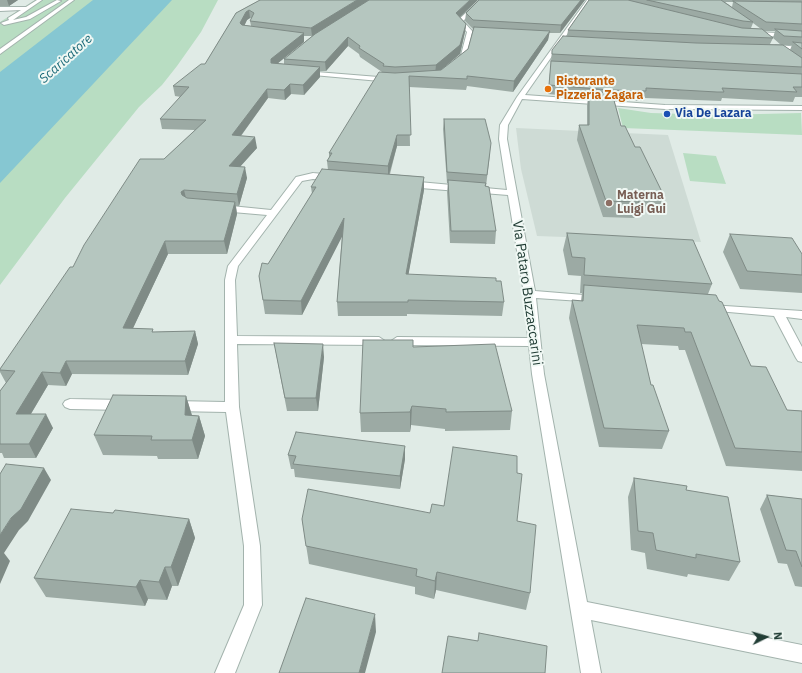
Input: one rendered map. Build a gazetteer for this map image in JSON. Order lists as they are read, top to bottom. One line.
{"streets":{"street":["Via Pataro Buzzaccarini"]},"water":["Scaricatore"],"places":["Ristorante Pizzeria Zagara","Via De Lazara","Materna Luigi Gui"],"north":"right"}
